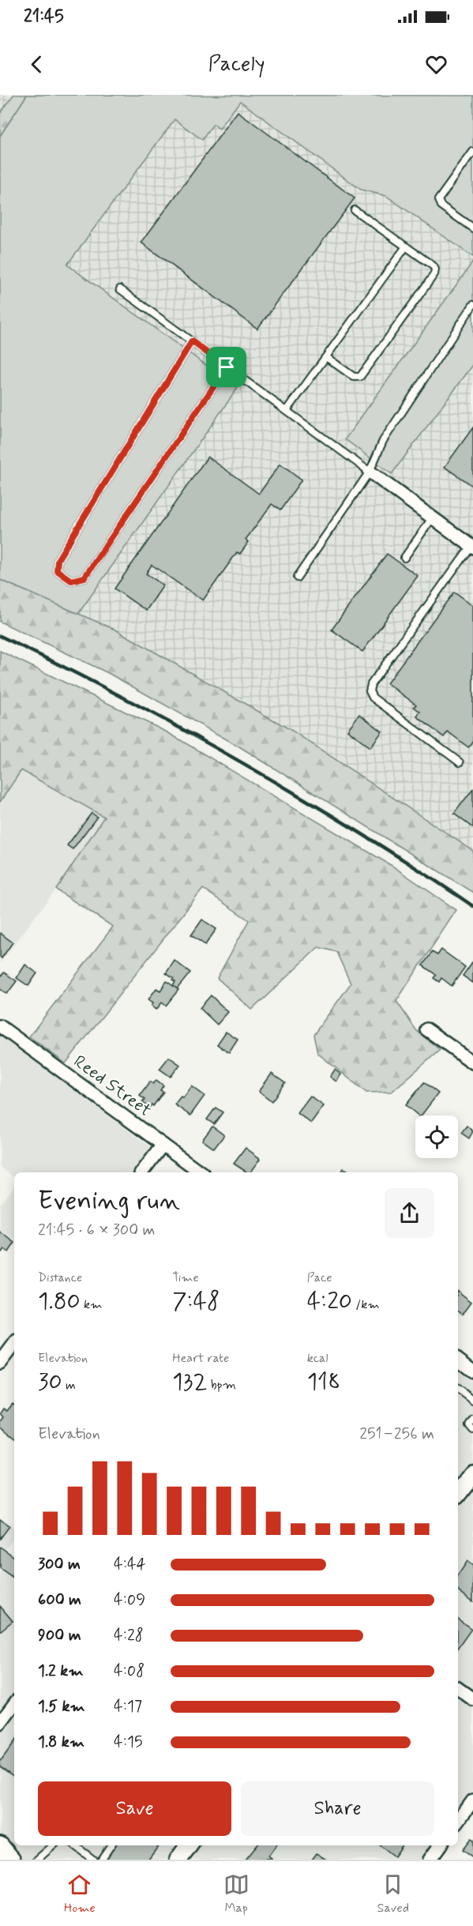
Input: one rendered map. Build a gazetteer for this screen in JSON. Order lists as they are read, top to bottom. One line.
{"streets":{"street":["Reed Street"]},"page":{"status":"21:45","header":"Pacely","heading":["Evening run","21:45 · 6 × 300 m"],"stats":[["Distance","1.80 km"],["Time","7:48"],["Pace","4:20 /km"],["Elevation","30 m"],["Heart rate","132 bpm"],["kcal","118"]],"chart":["Elevation","251–256 m"],"list":[{"name":"300 m","note":"4:44"},{"name":"600 m","note":"4:09"},{"name":"900 m","note":"4:28"},{"name":"1.2 km","note":"4:08"},{"name":"1.5 km","note":"4:17"},{"name":"1.8 km","note":"4:15"}],"buttons":["Save","Share"],"tabs":["Home","Map","Saved"]}}
